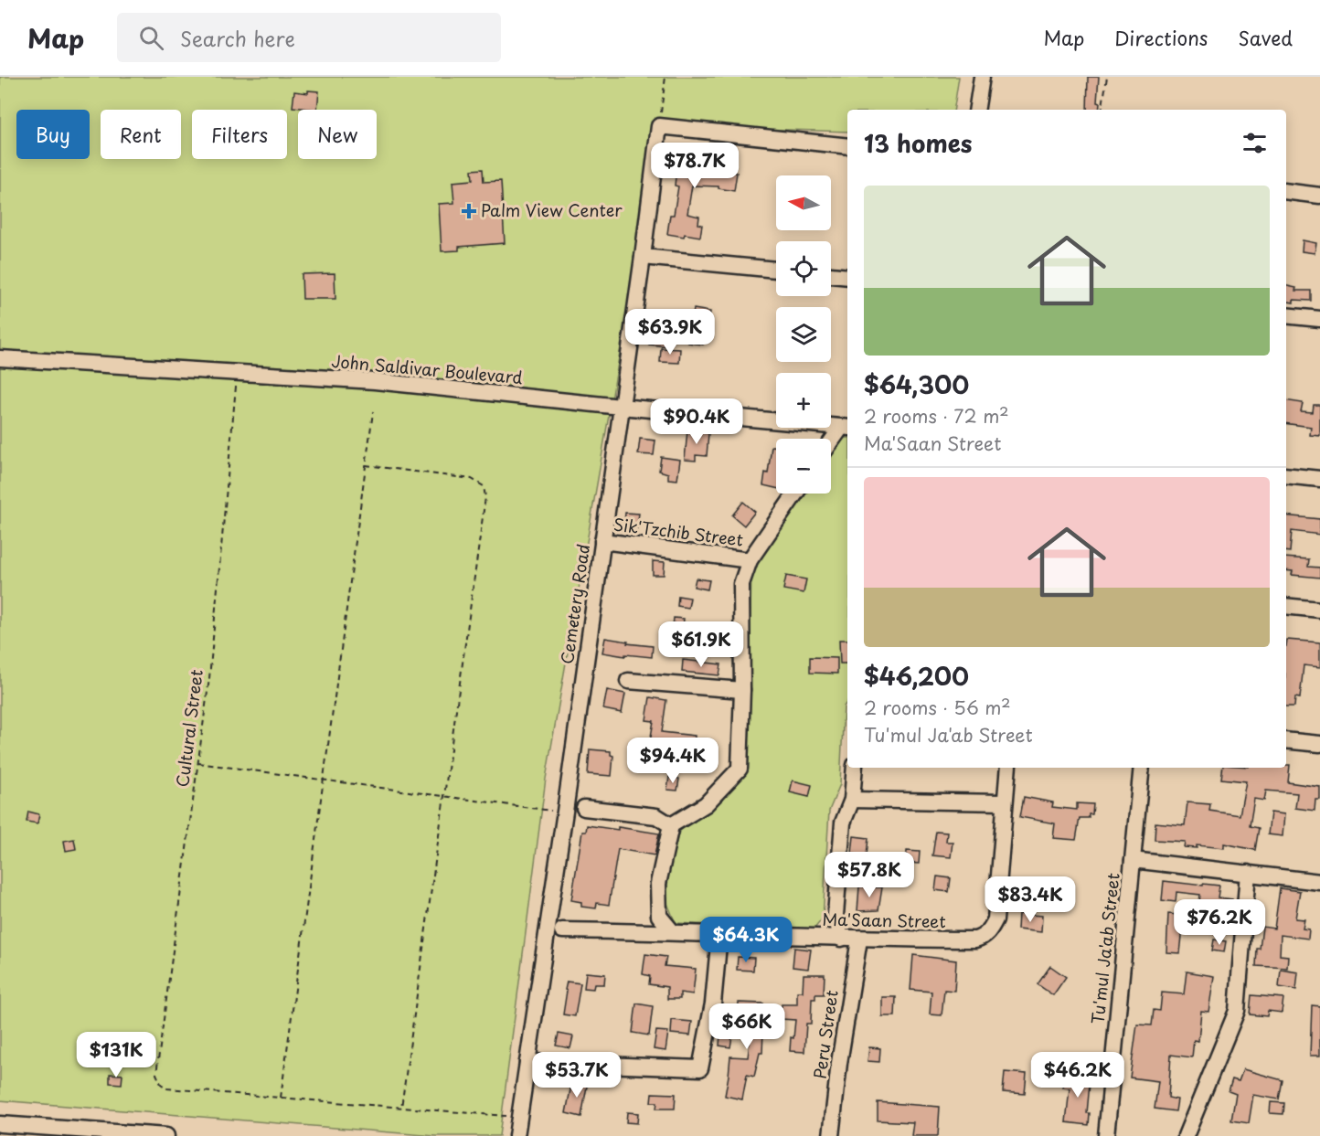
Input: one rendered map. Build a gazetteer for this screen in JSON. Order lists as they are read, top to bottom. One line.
{"streets":{"street":["John Saldivar Boulevard","Sik'Tzchib Street","Cemetery Road","Ma'Saan Street","Tu'mul Ja'ab Street","Peru Street"],"path":["Cultural Street"]},"crossings":[["John Saldivar Boulevard","Cemetery Road"],["John Saldivar Boulevard","Cultural Street"],["Sik'Tzchib Street","Cemetery Road"],["Ma'Saan Street","Peru Street"]],"places":{"health":["Palm View Center"]},"north":"left","page":{"header":"Map","search":"Search here","nav":["Map","Directions","Saved"],"chip":["Buy","Rent","Filters","New"],"heading":"13 homes","price":["$78.7K","$63.9K","$90.4K","$61.9K","$94.4K","$57.8K","$83.4K","$76.2K","$64.3K","$66K","$131K","$53.7K","$46.2K"],"map_buttons":["+","−"],"list":[{"name":"$64,300","note":"2 rooms · 72 m² · Ma'Saan Street"},{"name":"$46,200","note":"2 rooms · 56 m² · Tu'mul Ja'ab Street"}]}}
